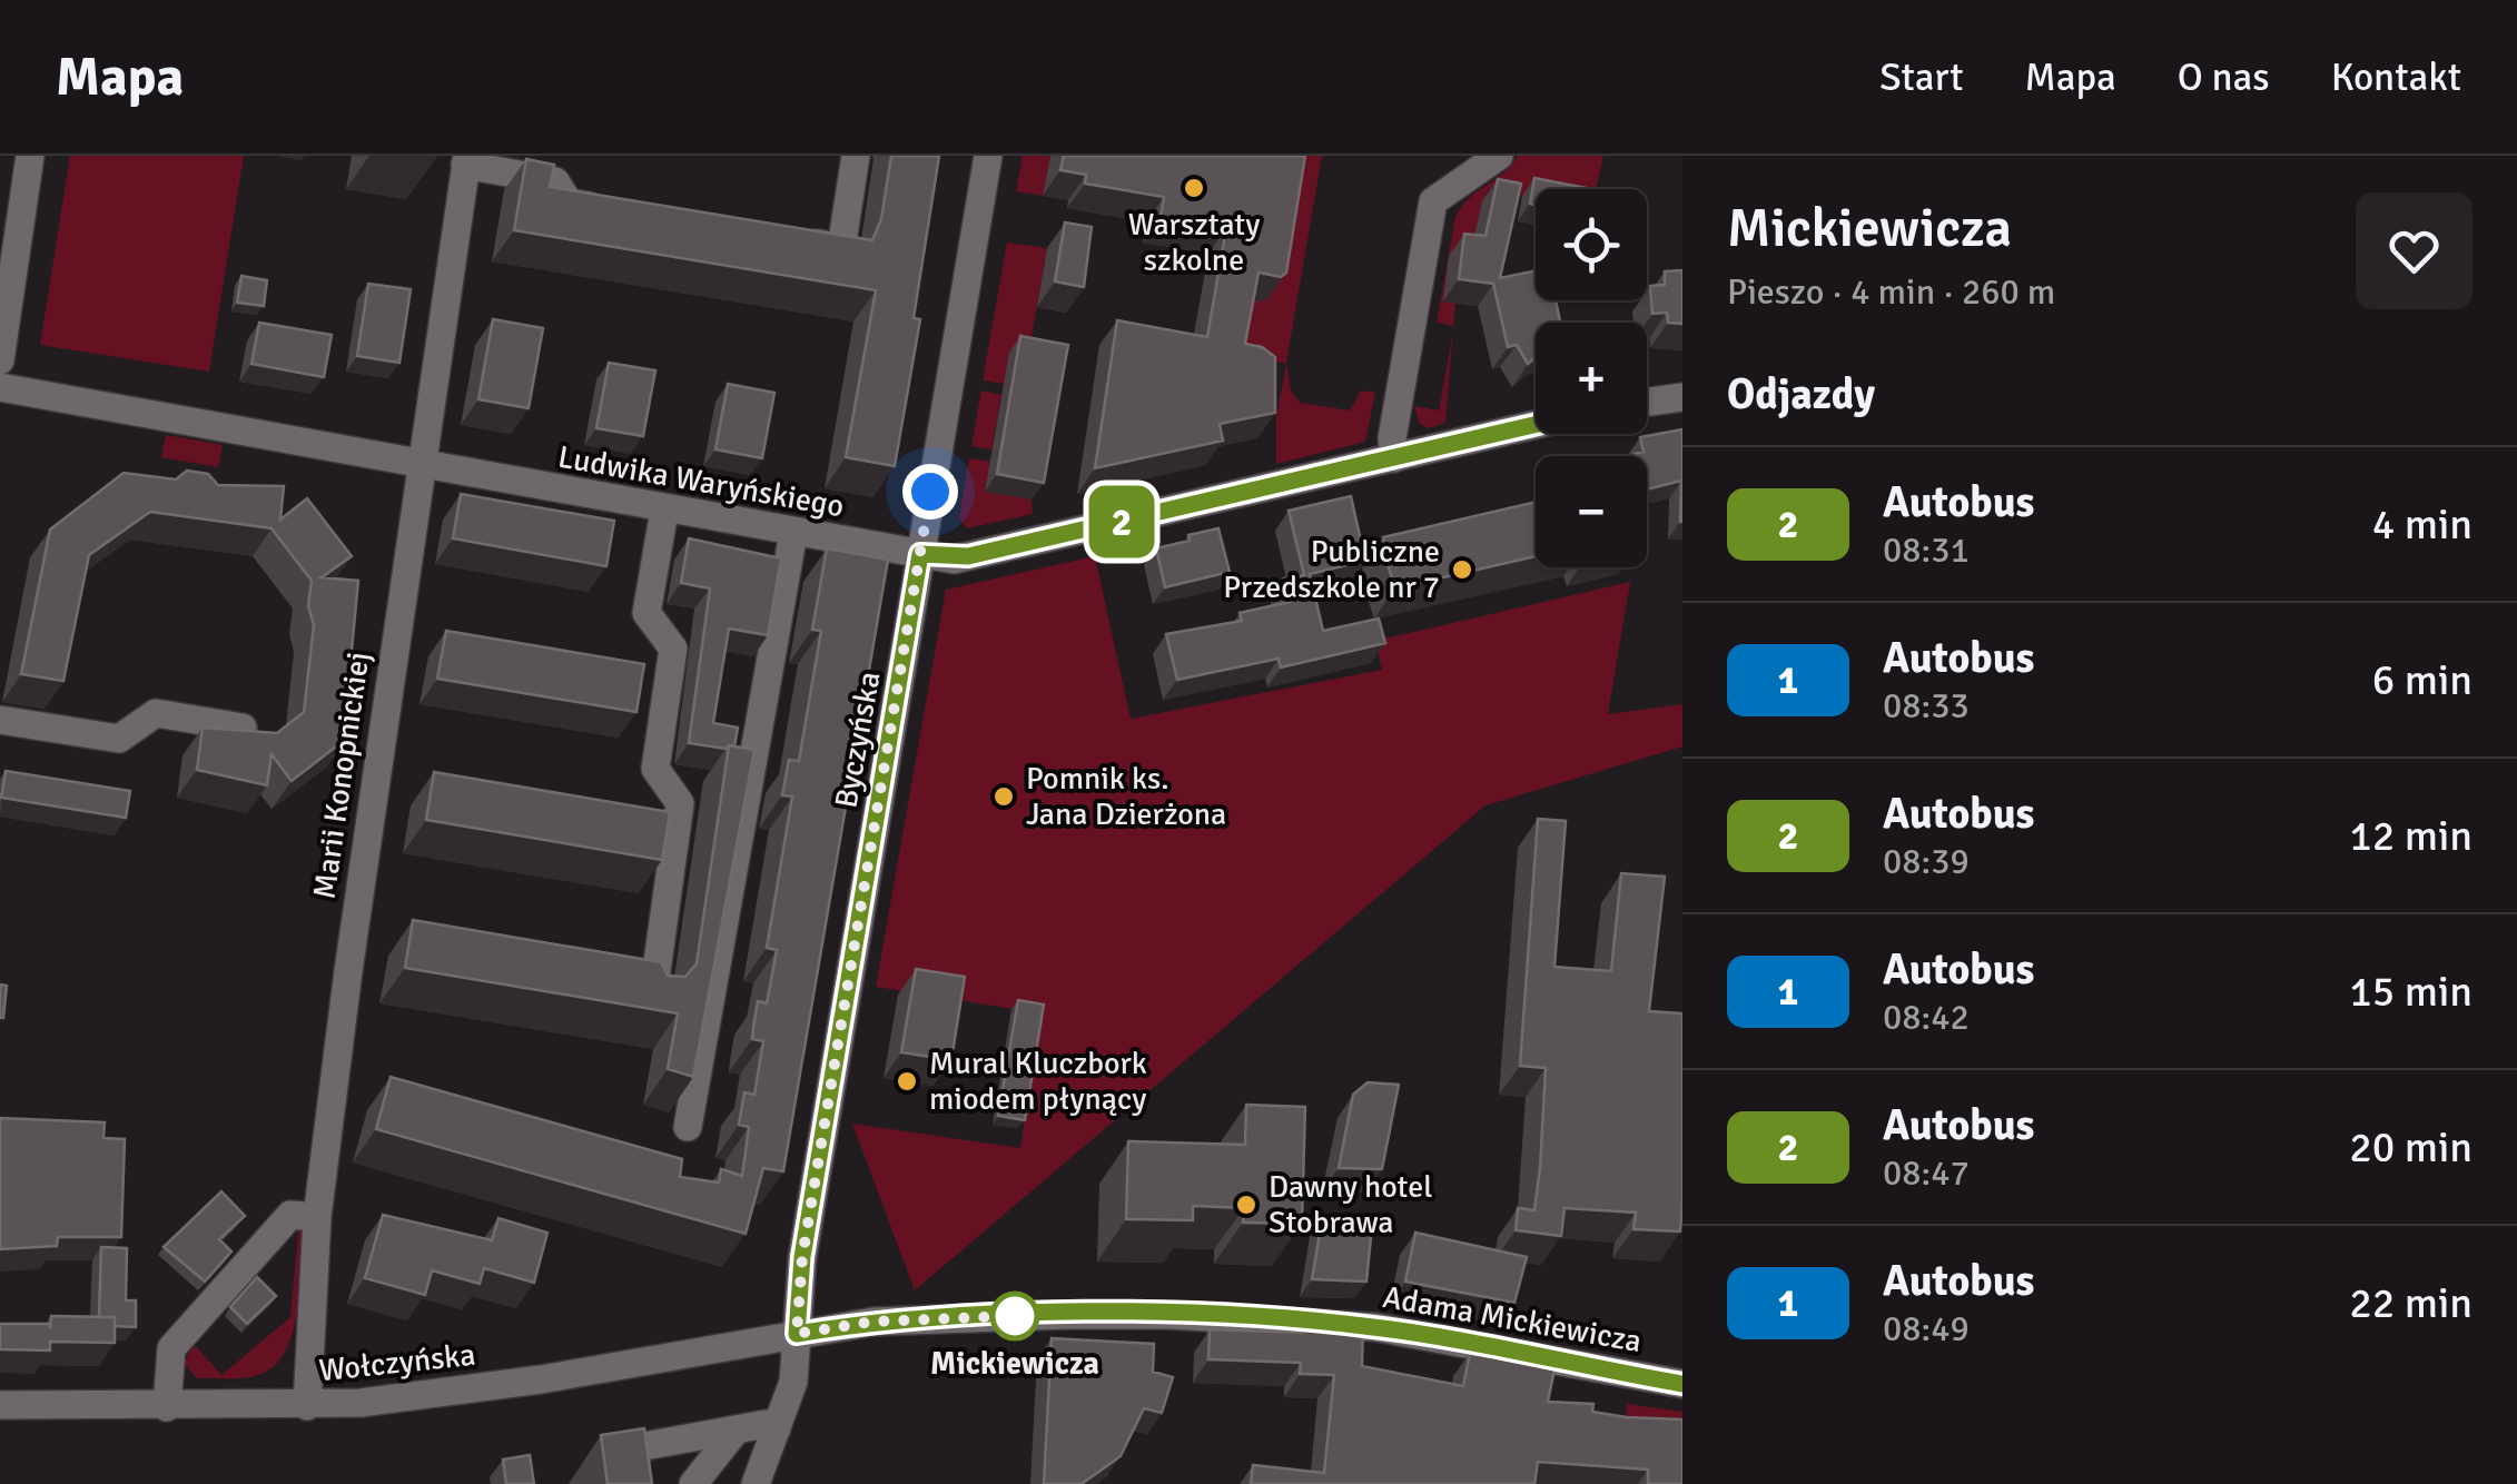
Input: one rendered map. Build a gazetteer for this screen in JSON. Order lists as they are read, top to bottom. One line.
{"streets":{"street":["Ludwika Waryńskiego","Byczyńska","Marii Konopnickiej","Adama Mickiewicza","Wołczyńska"]},"crossings":[["Ludwika Waryńskiego","Byczyńska"],["Ludwika Waryńskiego","Marii Konopnickiej"],["Byczyńska","Adama Mickiewicza"],["Byczyńska","Wołczyńska"],["Marii Konopnickiej","Wołczyńska"],["Adama Mickiewicza","Wołczyńska"]],"places":["Warsztaty szkolne","Publiczne Przedszkole nr 7","Pomnik ks. Jana Dzierżona","Mural Kluczbork miodem płynący","Dawny hotel Stobrawa","Mickiewicza"],"lines":["bus line 2"],"page":{"header":"Mapa","nav":["Start","Mapa","O nas","Kontakt"],"on_map":"2","heading":[["Mickiewicza","Pieszo · 4 min · 260 m"],"Odjazdy"],"map_buttons":["+","−"],"list":[{"mark":"2","name":"Autobus","note":"08:31","value":"4 min"},{"mark":"1","name":"Autobus","note":"08:33","value":"6 min"},{"mark":"2","name":"Autobus","note":"08:39","value":"12 min"},{"mark":"1","name":"Autobus","note":"08:42","value":"15 min"},{"mark":"2","name":"Autobus","note":"08:47","value":"20 min"},{"mark":"1","name":"Autobus","note":"08:49","value":"22 min"}]}}
